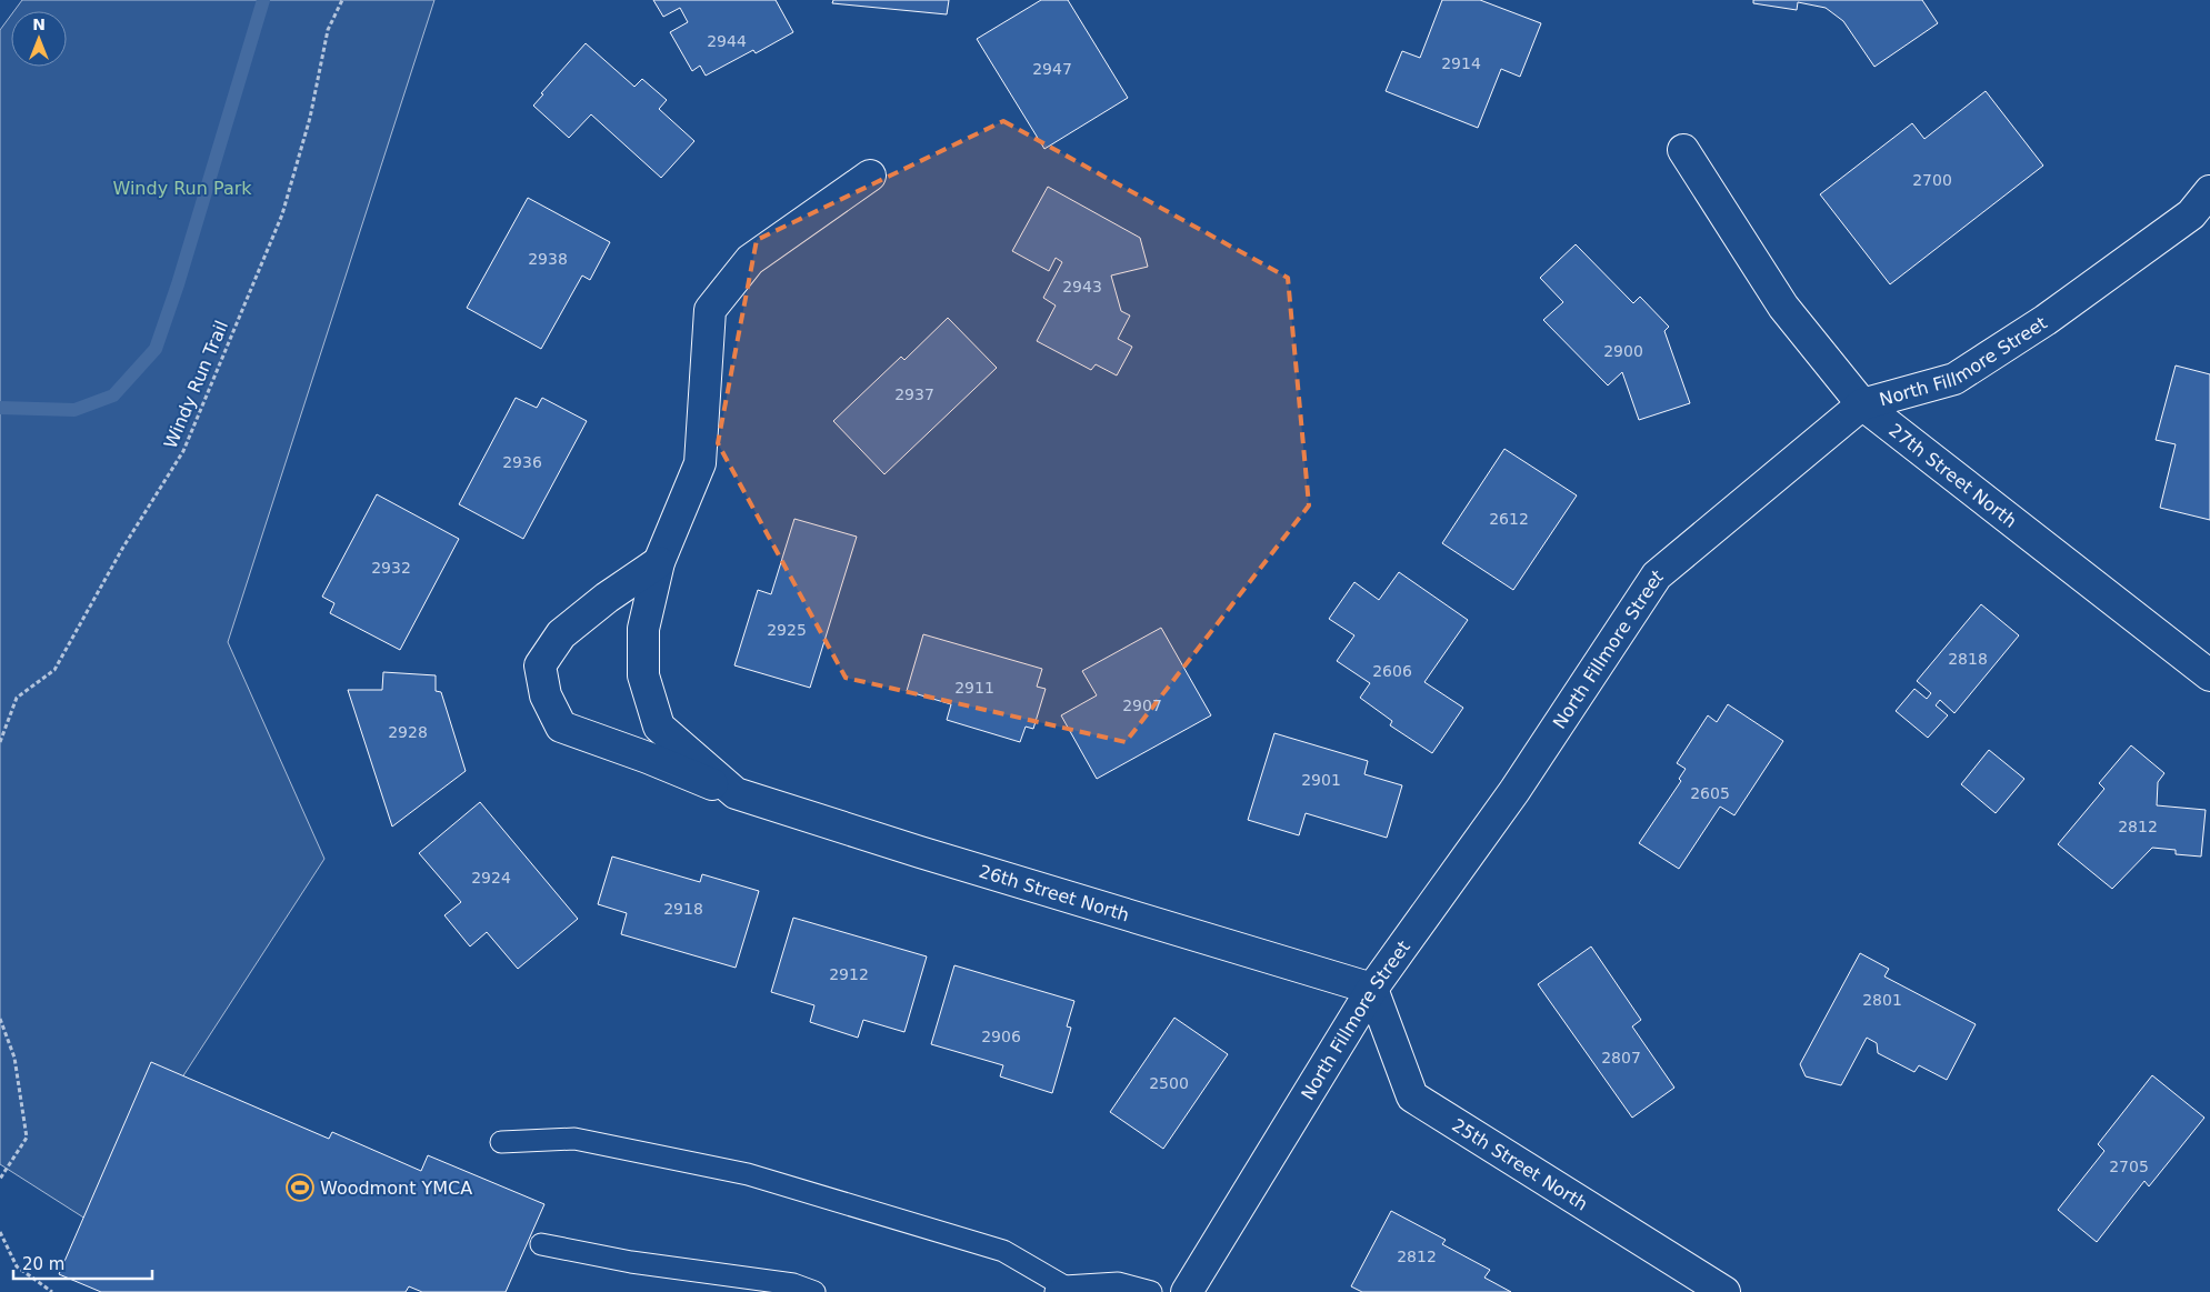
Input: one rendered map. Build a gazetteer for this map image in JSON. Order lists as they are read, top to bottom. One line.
{"streets":{"street":["North Fillmore Street","27th Street North","26th Street North","25th Street North"],"path":["Windy Run Trail"]},"crossings":[["North Fillmore Street","27th Street North"],["North Fillmore Street","26th Street North"],["North Fillmore Street","25th Street North"],["26th Street North","25th Street North"]],"parks":["Windy Run Park"],"places":{"sports":["Woodmont YMCA"]},"house_numbers":["2944","2914","2947","2700","2938","2943","2900","2937","2936","2612","2932","2925","2818","2606","2911","2907","2928","2901","2605","2812","2924","2918","2912","2801","2906","2807","2500","2705","2812"],"scale_bar":"20 m","north":"top"}
